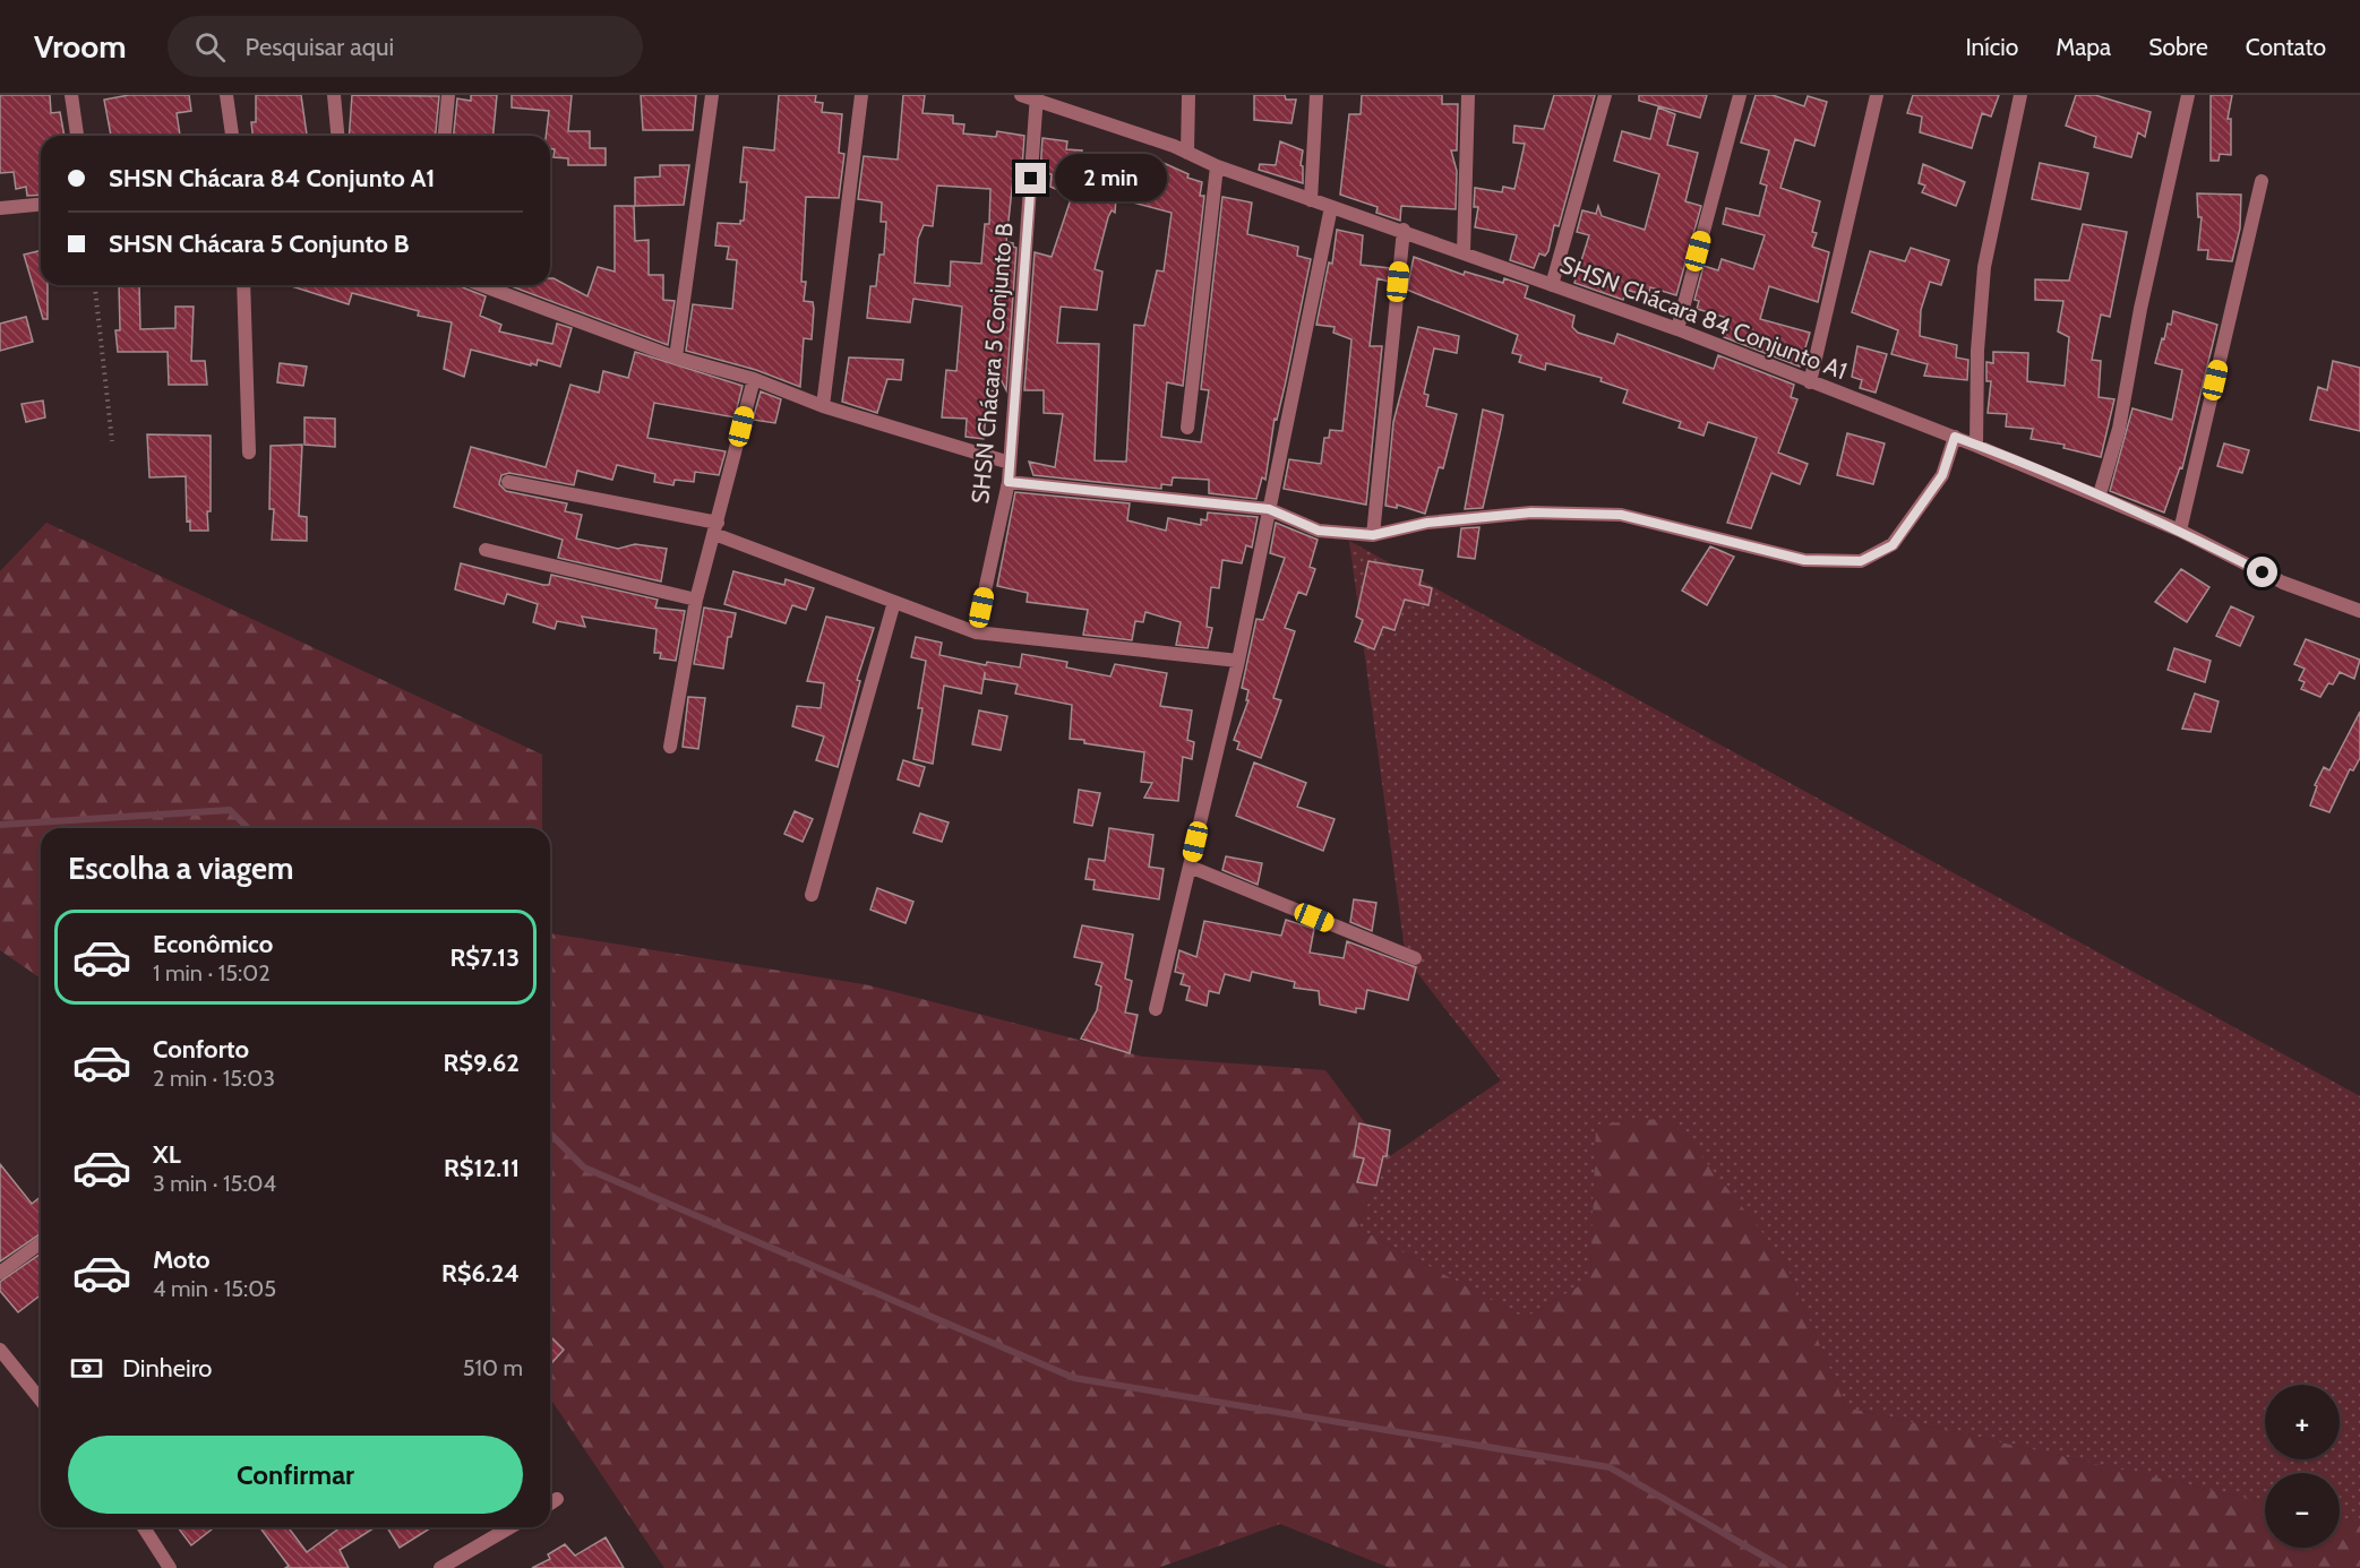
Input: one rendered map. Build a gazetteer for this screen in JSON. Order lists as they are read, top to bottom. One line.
{"streets":{"street":["SHSN Chácara 84 Conjunto A1","SHSN Chácara 5 Conjunto B"]},"crossings":[["SHSN Chácara 84 Conjunto A1","SHSN Chácara 5 Conjunto B"]],"page":{"header":"Vroom","search":"Pesquisar aqui","nav":["Início","Mapa","Sobre","Contato"],"banner":["SHSN Chácara 84 Conjunto A1","SHSN Chácara 5 Conjunto B"],"bubble":"2 min","heading":"Escolha a viagem","list":[{"name":"Econômico","note":"1 min · 15:02","value":"R$7.13"},{"name":"Conforto","note":"2 min · 15:03","value":"R$9.62"},{"name":"XL","note":"3 min · 15:04","value":"R$12.11"},{"name":"Moto","note":"4 min · 15:05","value":"R$6.24"}],"pay":["Dinheiro","510 m"],"map_buttons":["+","−"],"buttons":"Confirmar"}}
